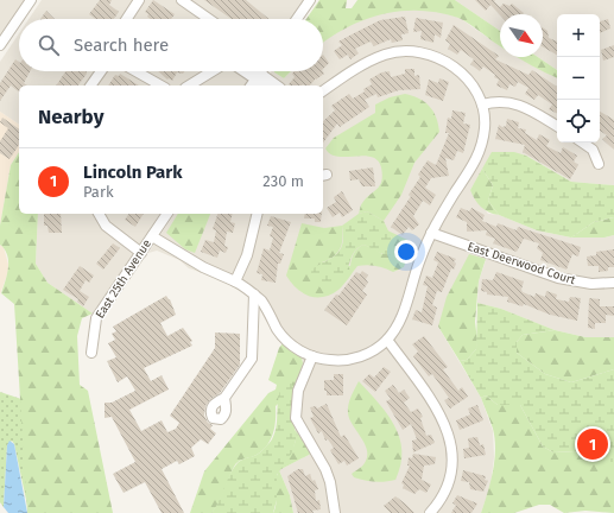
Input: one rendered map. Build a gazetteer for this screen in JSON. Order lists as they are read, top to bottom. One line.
{"streets":{"street":["East Deerwood Court","East 25th Avenue"]},"north":"bottom right","page":{"map_buttons":["+","−"],"search":"Search here","heading":"Nearby","list":[{"mark":"1","name":"Lincoln Park","note":"Park","value":"230 m"}],"pins":"1"}}
